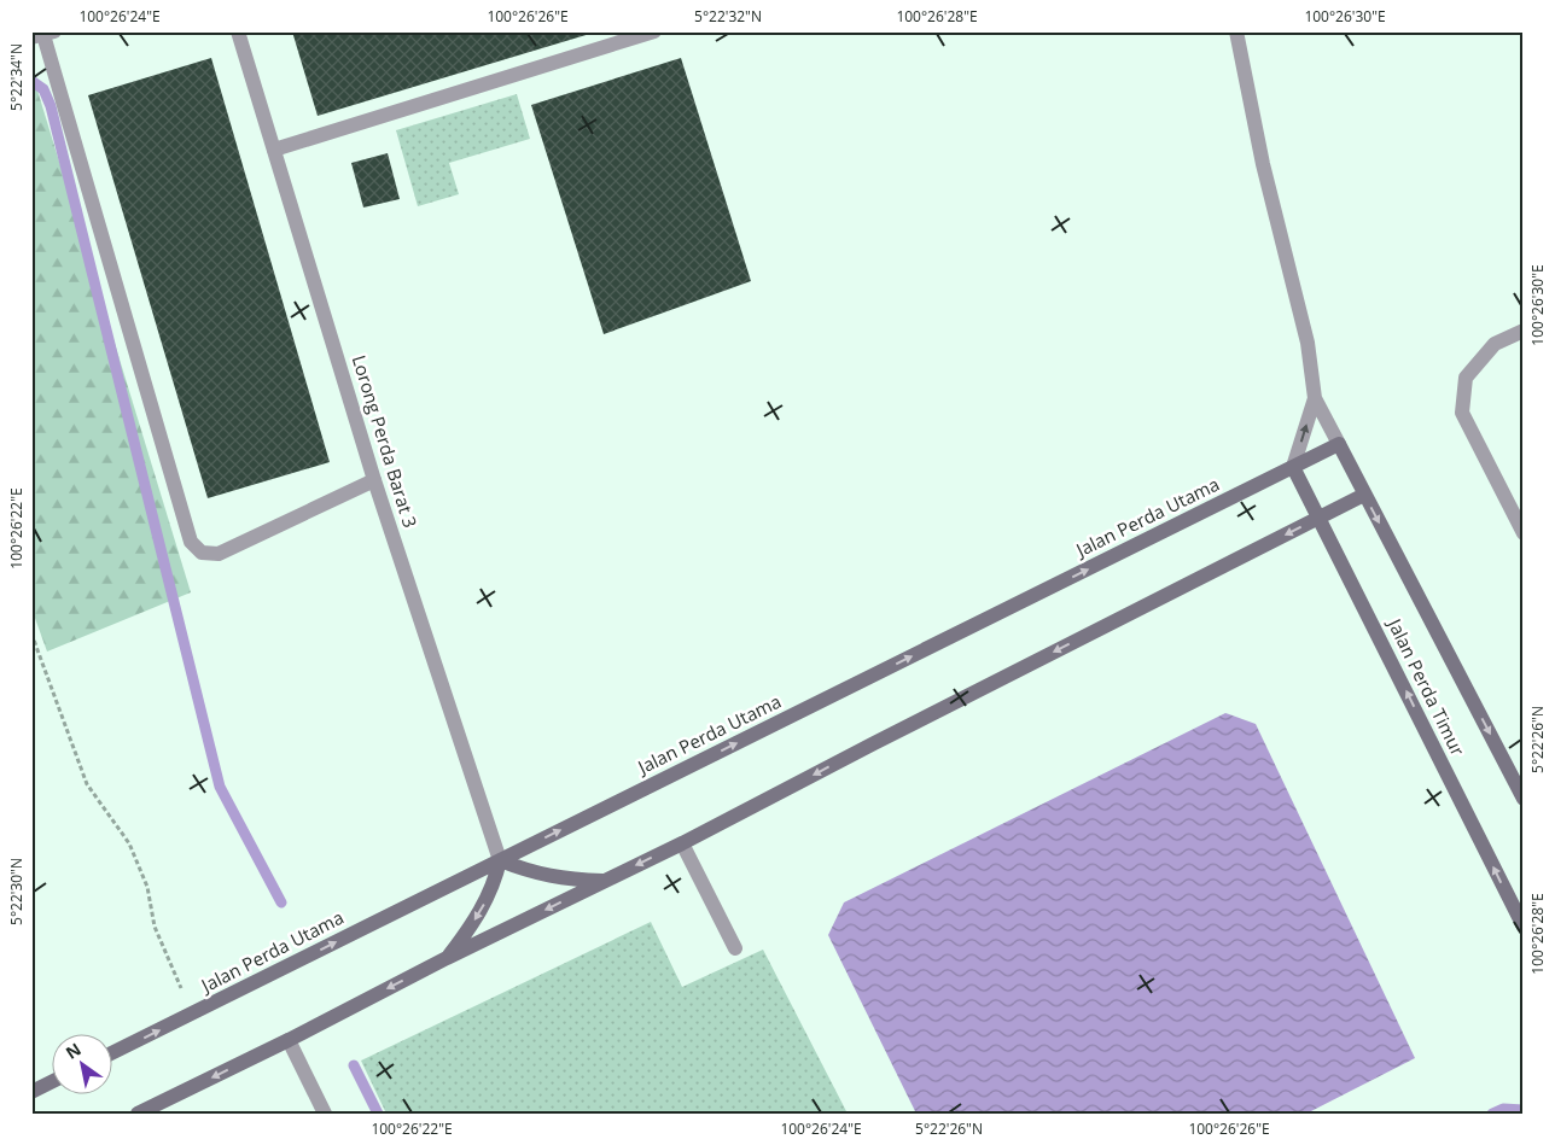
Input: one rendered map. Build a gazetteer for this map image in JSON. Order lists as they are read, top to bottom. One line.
{"streets":{"street":["Lorong Perda Barat 3","Jalan Perda Utama","Jalan Perda Timur"]},"crossings":[["Lorong Perda Barat 3","Jalan Perda Utama"],["Jalan Perda Utama","Jalan Perda Timur"]],"north":"top left","coordinates":["100°26'24\"E","100°26'26\"E","5°22'32\"N","100°26'28\"E","100°26'30\"E","5°22'34\"N","100°26'22\"E","5°22'26\"N","5°22'30\"N"]}
